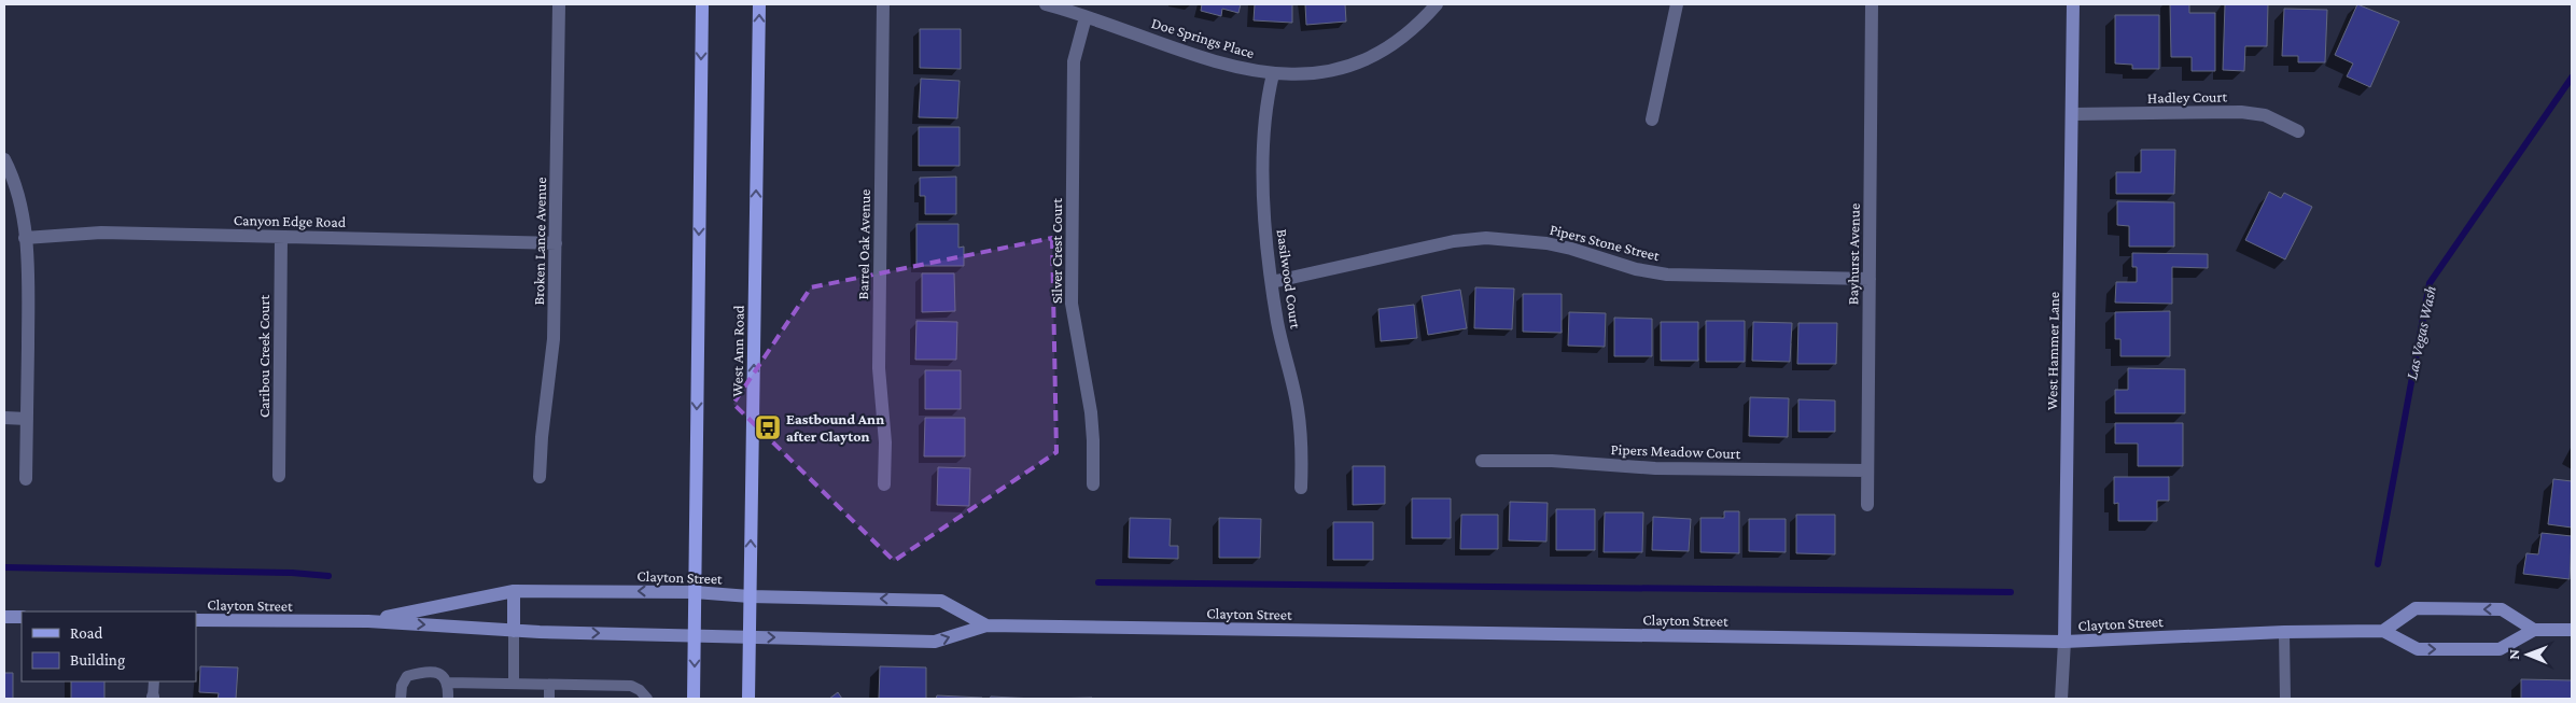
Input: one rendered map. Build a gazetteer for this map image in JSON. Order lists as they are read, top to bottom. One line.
{"streets":{"main road":["West Ann Road"],"street":["Doe Springs Place","Hadley Court","Canyon Edge Road","Broken Lance Avenue","Pipers Stone Street","Barrel Oak Avenue","Silver Crest Court","Bayhurst Avenue","Basilwood Court","West Hammer Lane","Caribou Creek Court","Pipers Meadow Court","Clayton Street"]},"crossings":[["Doe Springs Place","Silver Crest Court"],["Doe Springs Place","Basilwood Court"],["Hadley Court","West Hammer Lane"],["Canyon Edge Road","Broken Lance Avenue"],["Canyon Edge Road","Caribou Creek Court"],["Pipers Stone Street","Bayhurst Avenue"],["Pipers Stone Street","Basilwood Court"],["Bayhurst Avenue","Pipers Meadow Court"],["West Ann Road","Clayton Street"],["West Hammer Lane","Clayton Street"]],"water":["Las Vegas Wash"],"places":{"bus stop":["Eastbound Ann after Clayton"]},"legend":["Road","Building"],"north":"left"}
